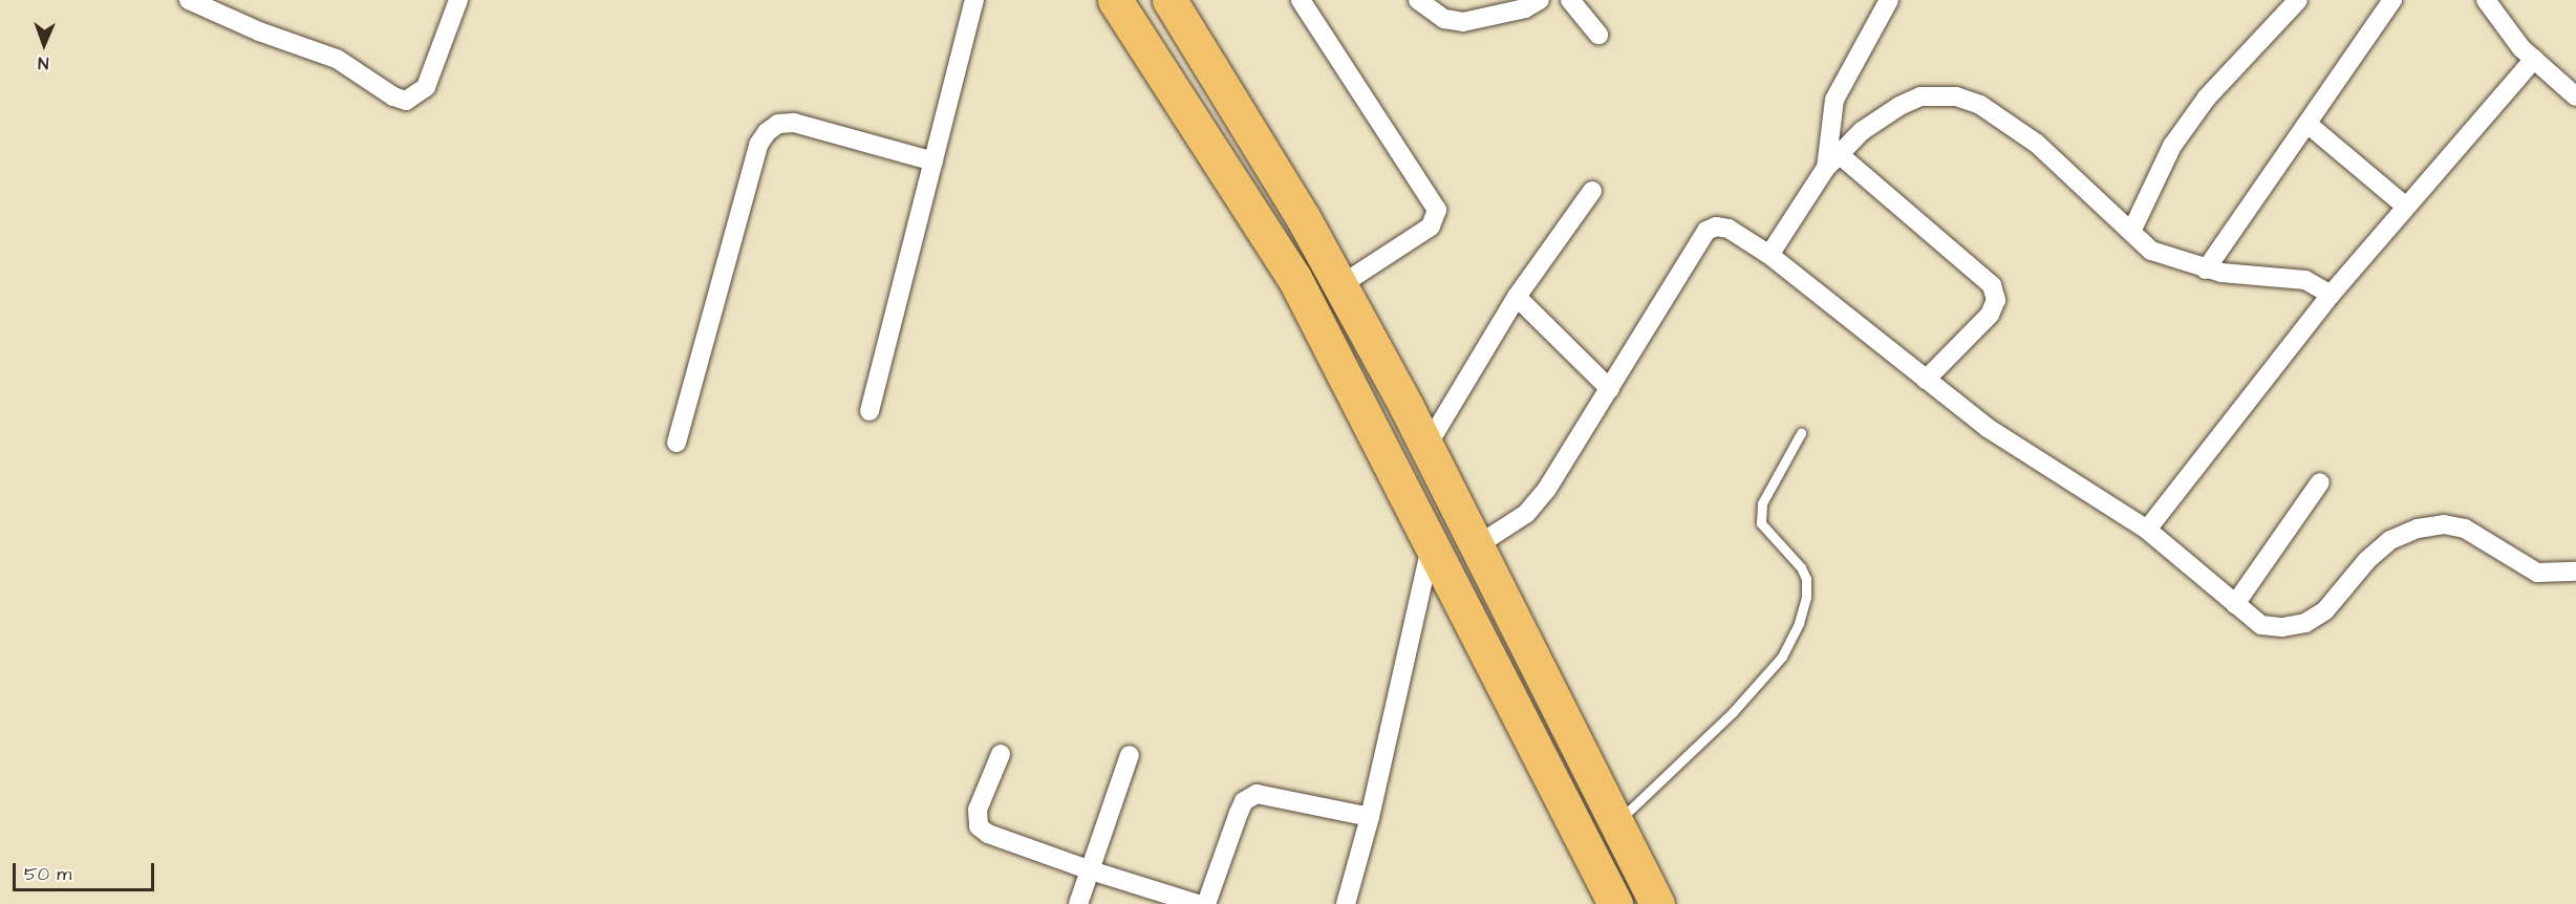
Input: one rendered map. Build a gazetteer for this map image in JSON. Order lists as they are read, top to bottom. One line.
{"scale_bar":"50 m","north":"bottom"}
